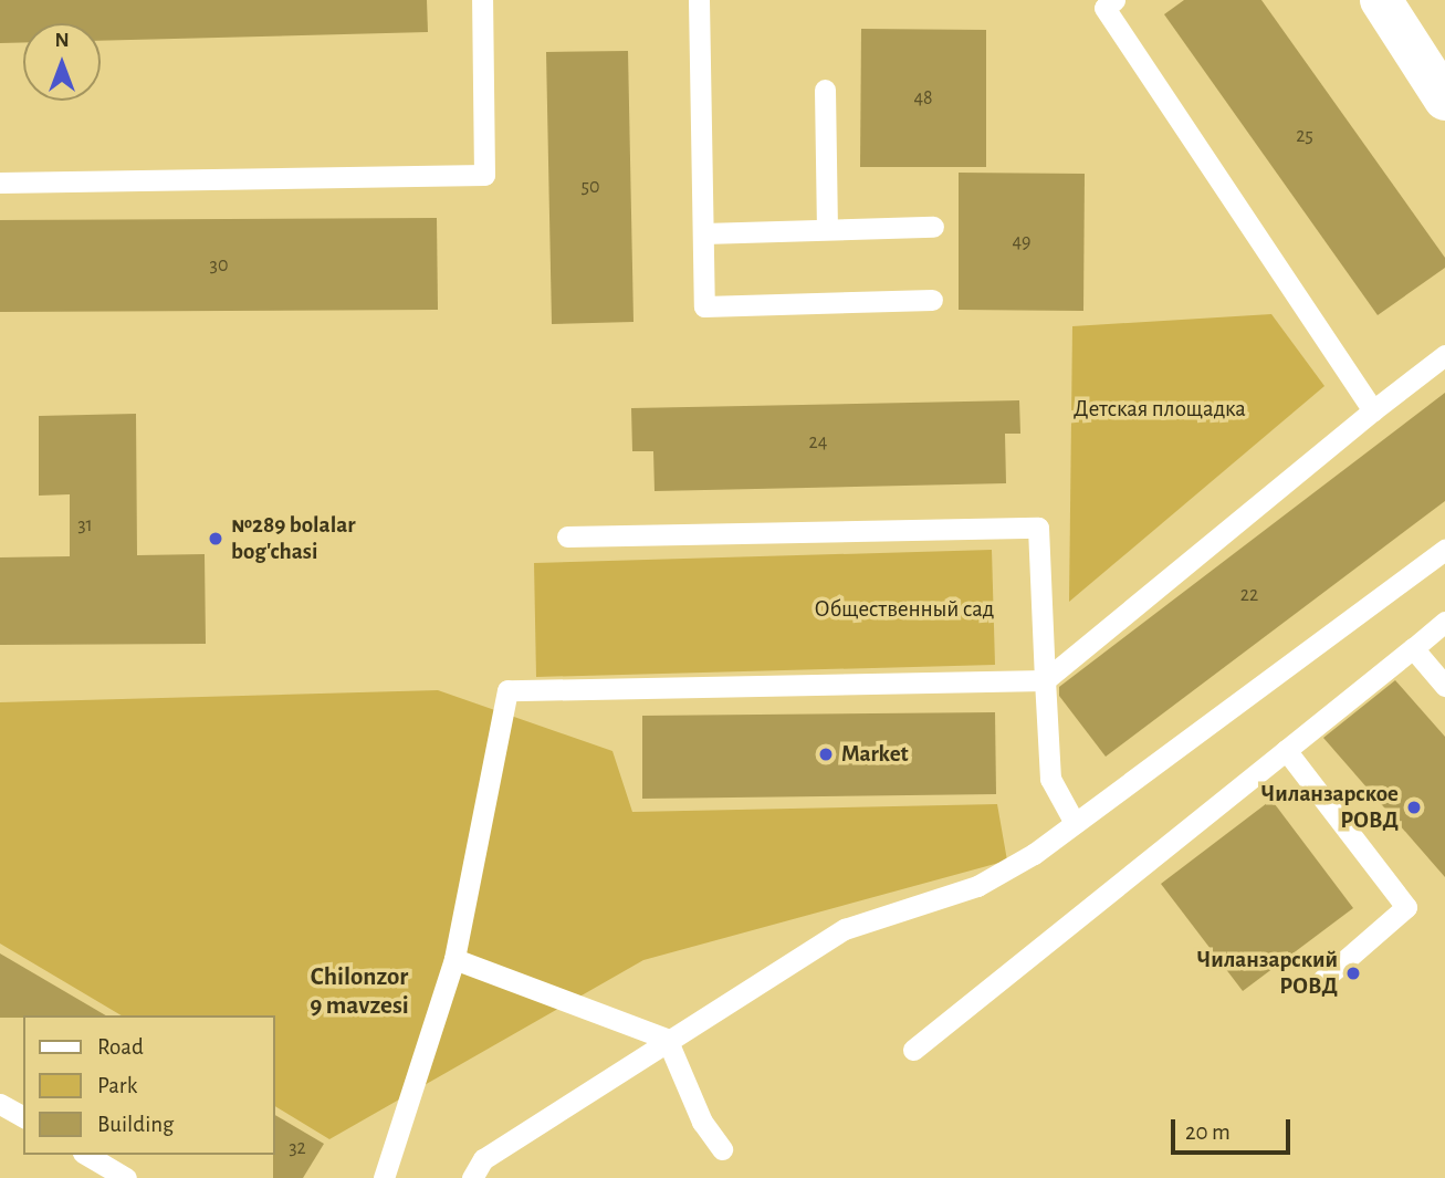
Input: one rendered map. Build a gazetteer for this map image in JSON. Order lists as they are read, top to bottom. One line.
{"districts":["Chilonzor 9 mavzesi"],"parks":["Детская площадка","Общественный сад"],"places":["№289 bolalar bog'chasi","Market","Чиланзарское РОВД","Чиланзарский РОВД"],"house_numbers":["48","25","50","49","30","24","31","22","32"],"legend":["Road","Park","Building"],"scale_bar":"20 m","north":"top"}
